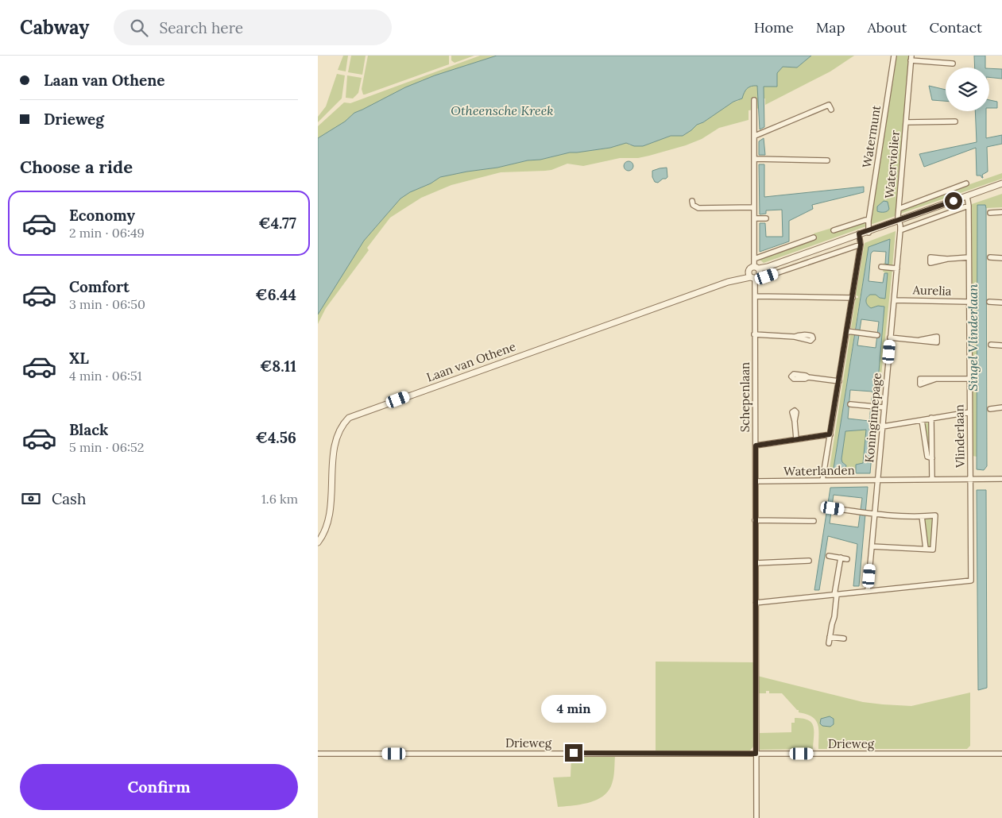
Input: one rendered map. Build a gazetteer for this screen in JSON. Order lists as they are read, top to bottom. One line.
{"streets":{"street":["Watermunt","Waterviolier","Aurelia","Laan van Othene","Schepenlaan","Koninginnepage","Vlinderlaan","Waterlanden","Drieweg"]},"crossings":[["Waterviolier","Koninginnepage"],["Aurelia","Koninginnepage"],["Aurelia","Vlinderlaan"],["Laan van Othene","Schepenlaan"],["Schepenlaan","Waterlanden"],["Schepenlaan","Drieweg"],["Koninginnepage","Vlinderlaan"],["Koninginnepage","Waterlanden"],["Vlinderlaan","Waterlanden"]],"water":["Otheensche Kreek","Singel Vlinderlaan"],"page":{"header":"Cabway","search":"Search here","nav":["Home","Map","About","Contact"],"banner":["Laan van Othene","Drieweg"],"heading":"Choose a ride","list":[{"name":"Economy","note":"2 min · 06:49","value":"€4.77"},{"name":"Comfort","note":"3 min · 06:50","value":"€6.44"},{"name":"XL","note":"4 min · 06:51","value":"€8.11"},{"name":"Black","note":"5 min · 06:52","value":"€4.56"}],"pay":["Cash","1.6 km"],"bubble":"4 min","buttons":"Confirm"}}
